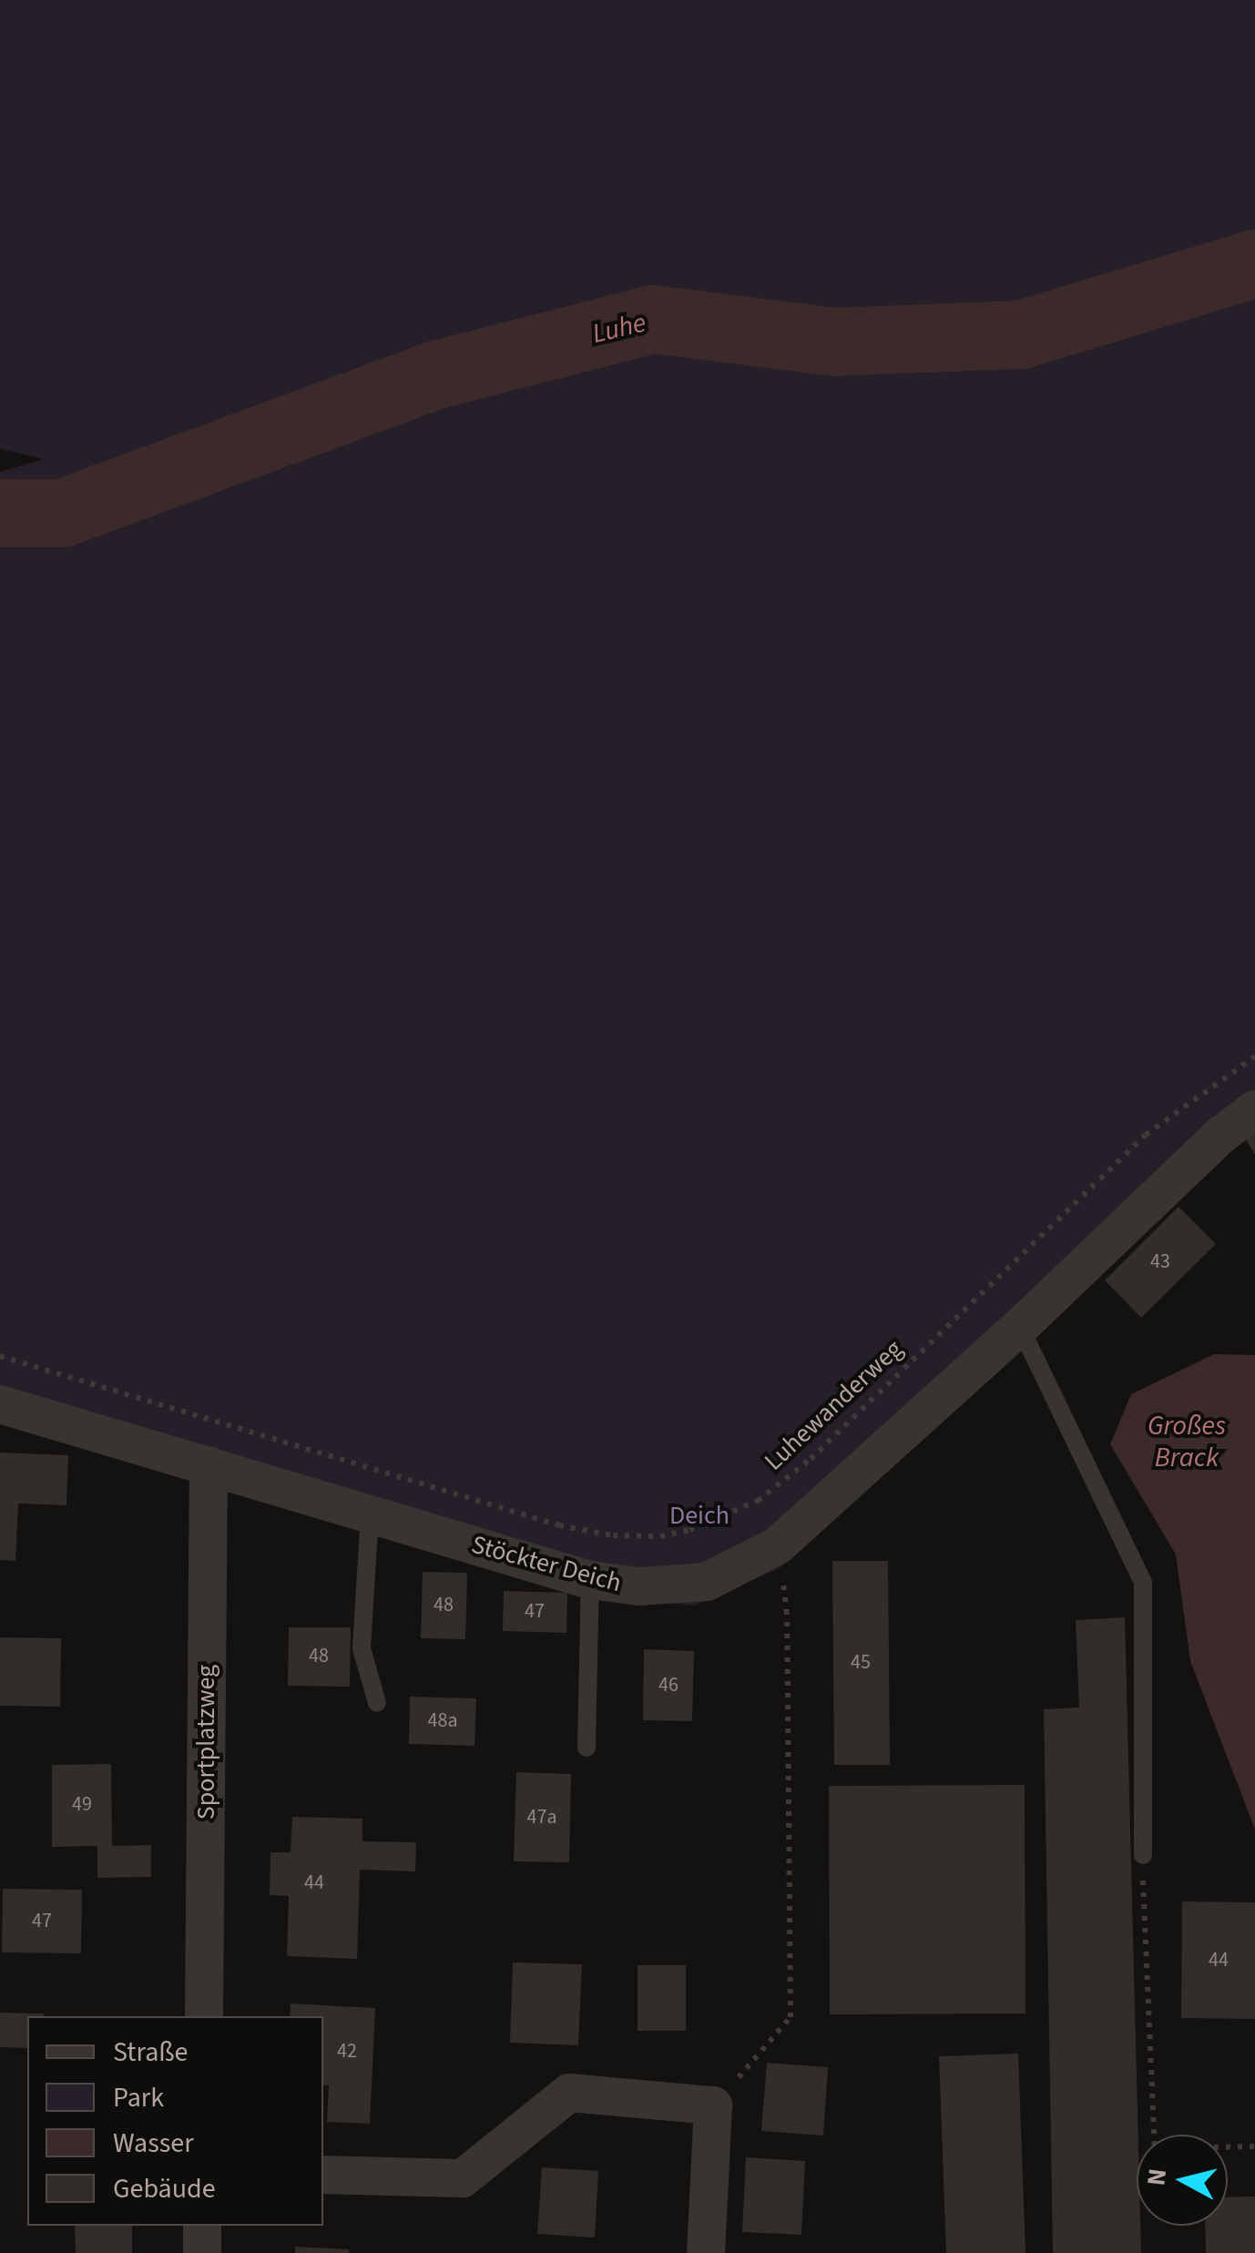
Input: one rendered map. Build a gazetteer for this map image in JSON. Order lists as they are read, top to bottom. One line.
{"streets":{"street":["Stöckter Deich","Sportplatzweg"],"path":["Luhewanderweg"]},"crossings":[["Stöckter Deich","Sportplatzweg"]],"water":["Luhe","Großes Brack"],"parks":["Deich"],"house_numbers":["43","48","47","48","45","46","48a","49","47a","44","47","44","42"],"legend":["Straße","Park","Wasser","Gebäude"],"north":"left"}
